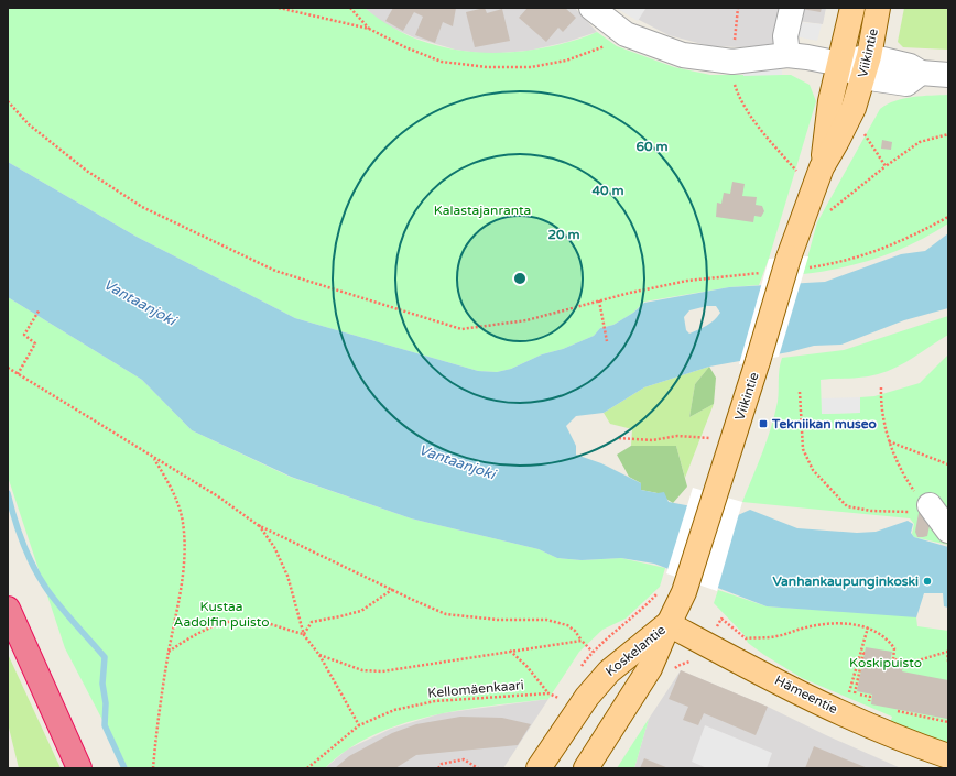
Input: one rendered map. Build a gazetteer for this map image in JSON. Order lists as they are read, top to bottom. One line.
{"streets":{"main road":["Viikintie","Koskelantie","Hämeentie"],"path":["Kellomäenkaari"]},"crossings":[["Viikintie","Koskelantie"],["Viikintie","Hämeentie"],["Koskelantie","Hämeentie"]],"water":["Vantaanjoki"],"parks":["Kalastajanranta","Kustaa Aadolfin puisto","Koskipuisto"],"places":{"transit":["Tekniikan museo"],"other":["Vanhankaupunginkoski"]},"rings":["60 m","40 m","20 m"]}
